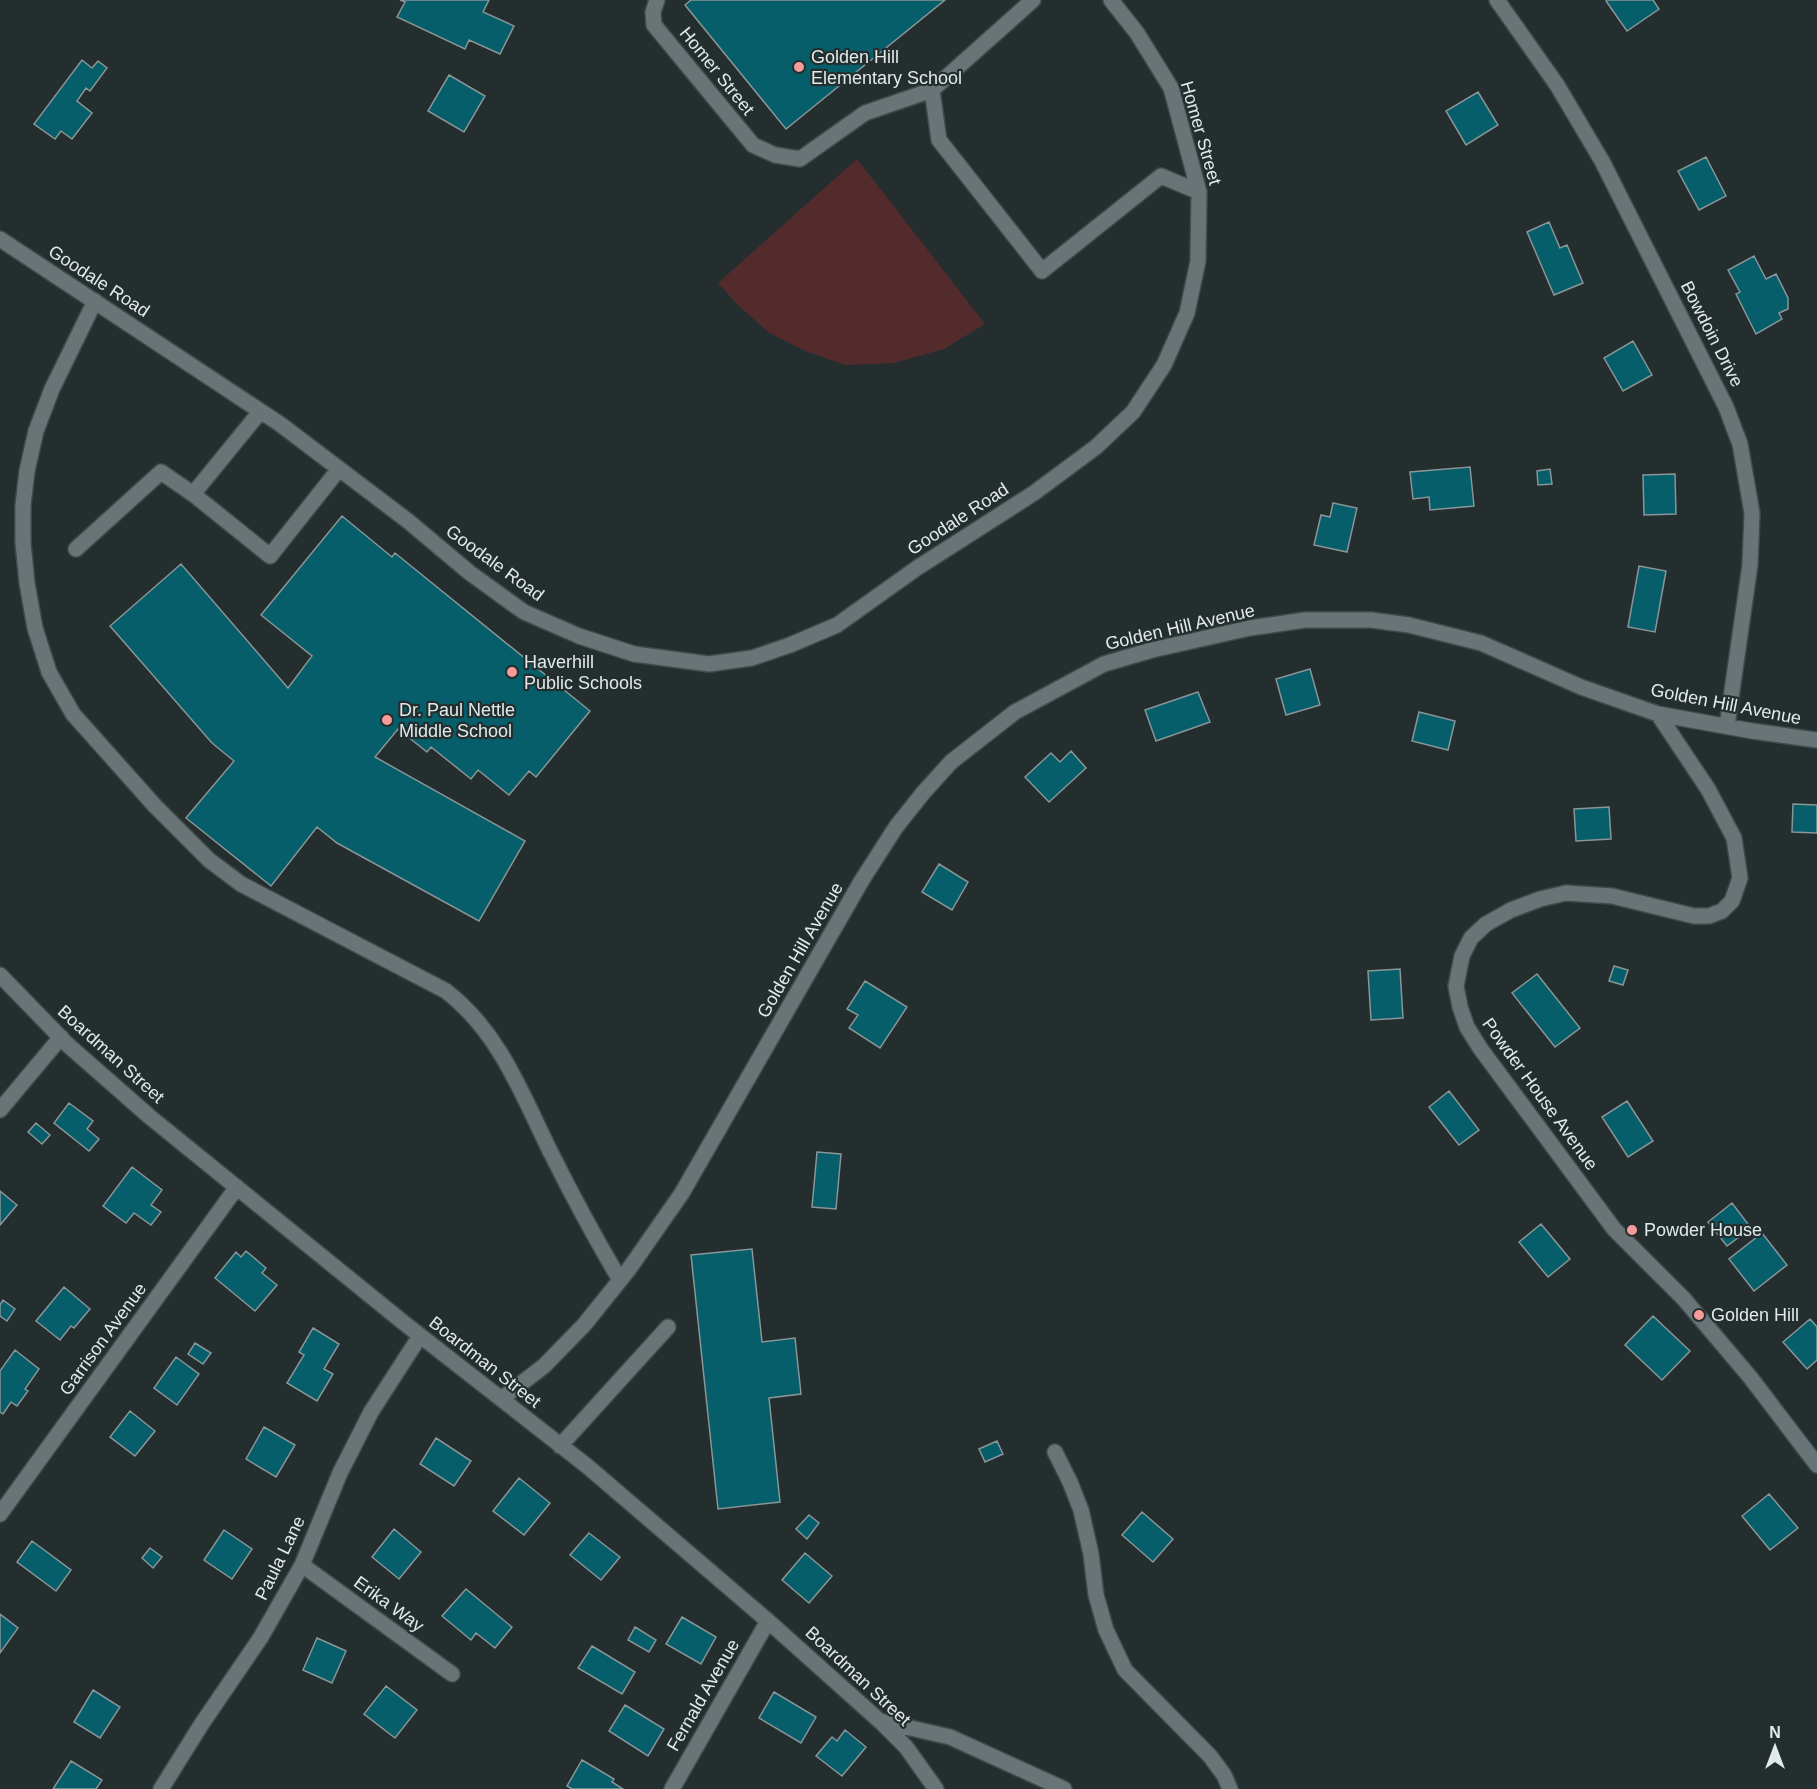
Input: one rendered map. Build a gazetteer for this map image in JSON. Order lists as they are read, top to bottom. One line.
{"streets":{"street":["Homer Street","Goodale Road","Bowdoin Drive","Golden Hill Avenue","Boardman Street","Powder House Avenue","Garrison Avenue","Paula Lane","Erika Way","Fernald Avenue"]},"crossings":[["Homer Street","Goodale Road"],["Bowdoin Drive","Golden Hill Avenue"],["Golden Hill Avenue","Boardman Street"],["Golden Hill Avenue","Powder House Avenue"],["Boardman Street","Garrison Avenue"],["Boardman Street","Paula Lane"],["Boardman Street","Fernald Avenue"],["Paula Lane","Erika Way"]],"places":["Golden Hill Elementary School","Haverhill Public Schools","Dr. Paul Nettle Middle School","Powder House","Golden Hill"],"north":"top"}
